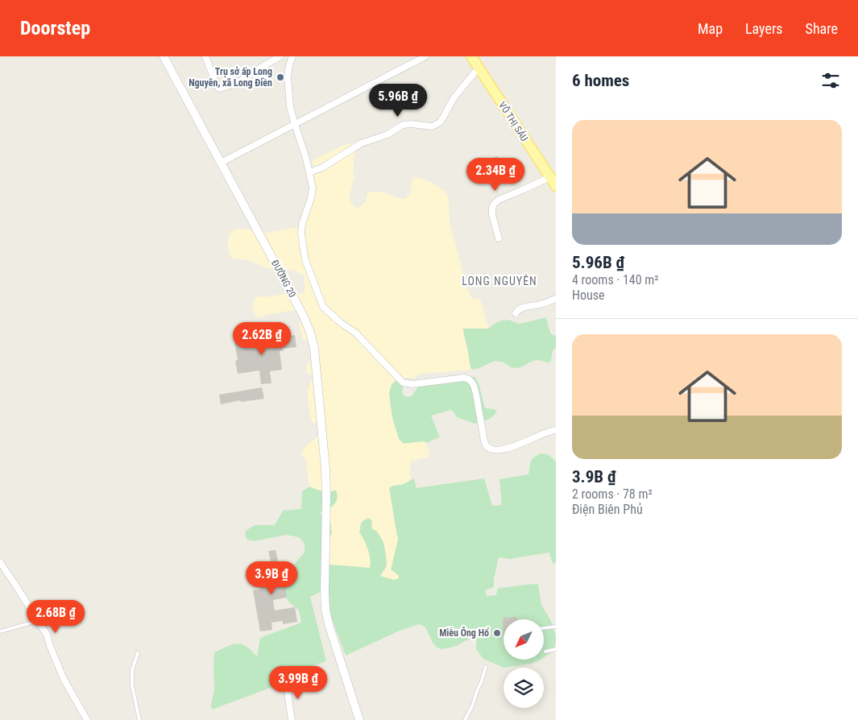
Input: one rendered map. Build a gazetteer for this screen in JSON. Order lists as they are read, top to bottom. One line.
{"streets":{"main road":["VÕ THỊ SÁU"],"street":["ĐƯỜNG 20"]},"districts":["LONG NGUYÊN"],"places":["Trụ sở ấp Long Nguyên, xã Long Điền","Miễu Ông Hổ"],"north":"bottom left","page":{"header":"Doorstep","nav":["Map","Layers","Share"],"heading":"6 homes","price":["5.96B ₫","2.34B ₫","2.62B ₫","3.9B ₫","2.68B ₫","3.99B ₫"],"list":[{"name":"5.96B ₫","note":"4 rooms · 140 m² · House"},{"name":"3.9B ₫","note":"2 rooms · 78 m² · Điện Biên Phủ"}]}}
